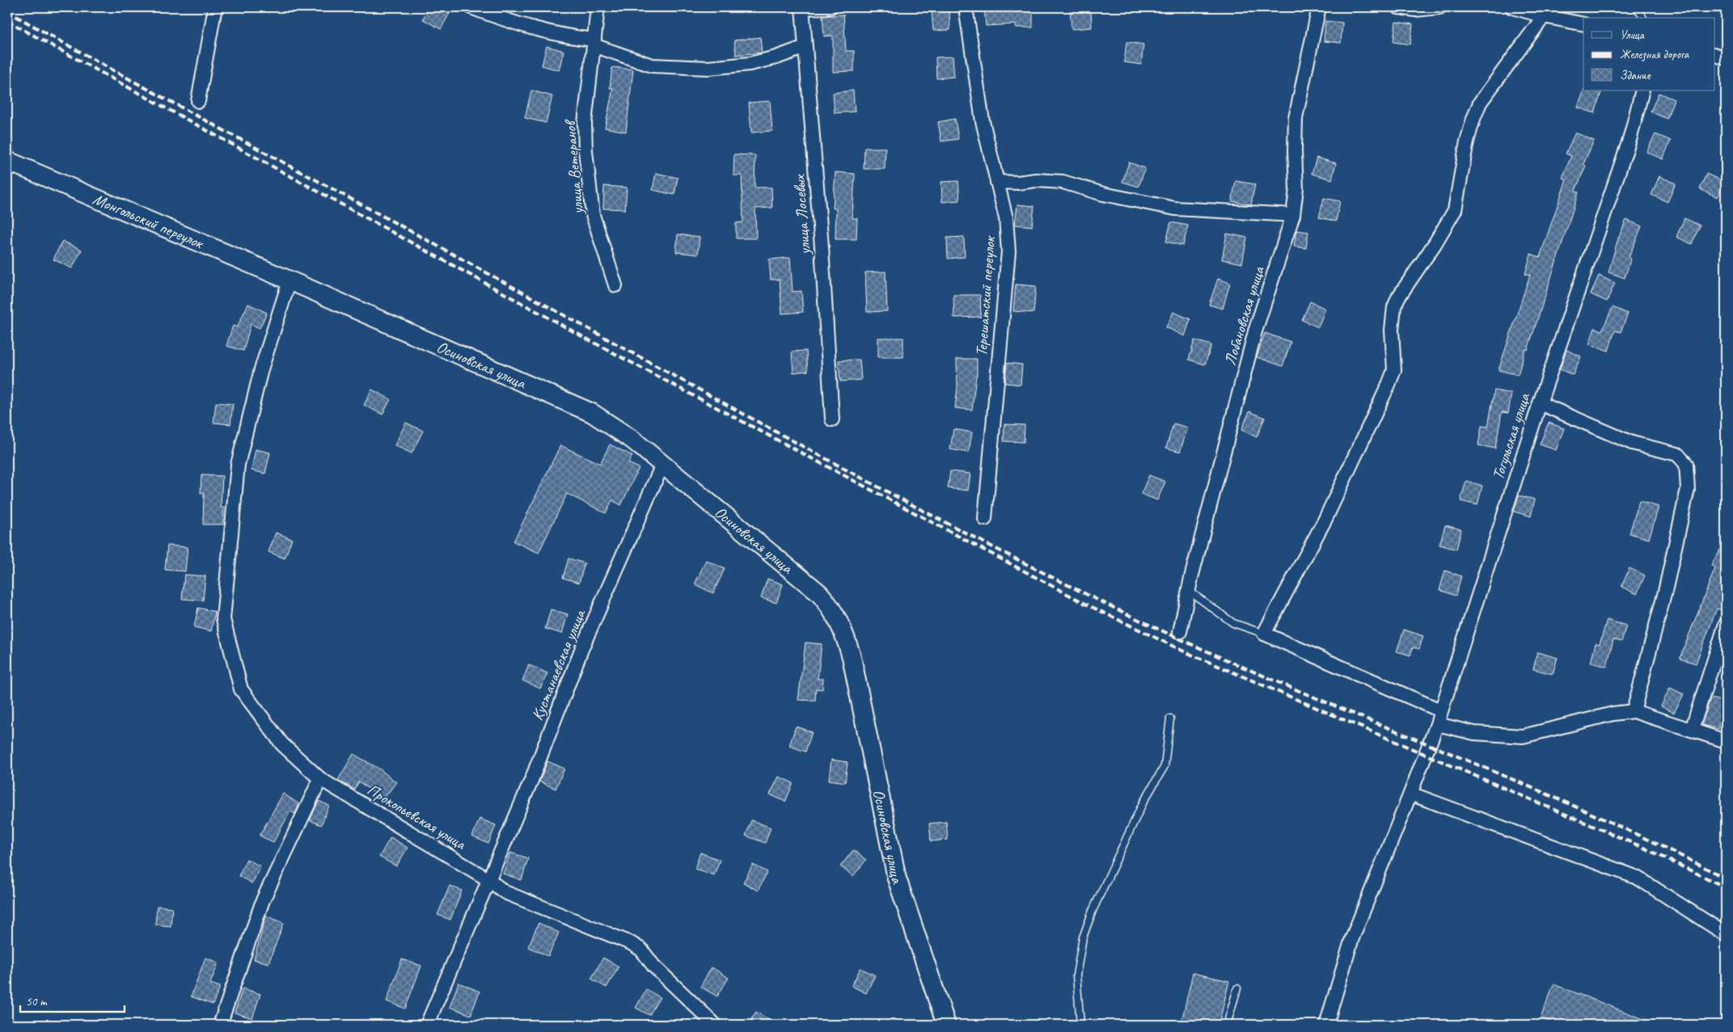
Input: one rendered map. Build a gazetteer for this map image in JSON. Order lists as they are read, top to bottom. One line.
{"streets":{"main road":["Монгольский переулок","Осиновская улица"],"street":["улица Ветеранов","улица Лосевых","Терешатский переулок","Лобановская улица","Тогульская улица","Кустанаевская улица","Прокопьевская улица"]},"crossings":[["Монгольский переулок","Осиновская улица"],["Монгольский переулок","Прокопьевская улица"],["Осиновская улица","Кустанаевская улица"],["Осиновская улица","Прокопьевская улица"],["Кустанаевская улица","Прокопьевская улица"]],"legend":["Улица","Железная дорога","Здание"],"scale_bar":"50 m"}
